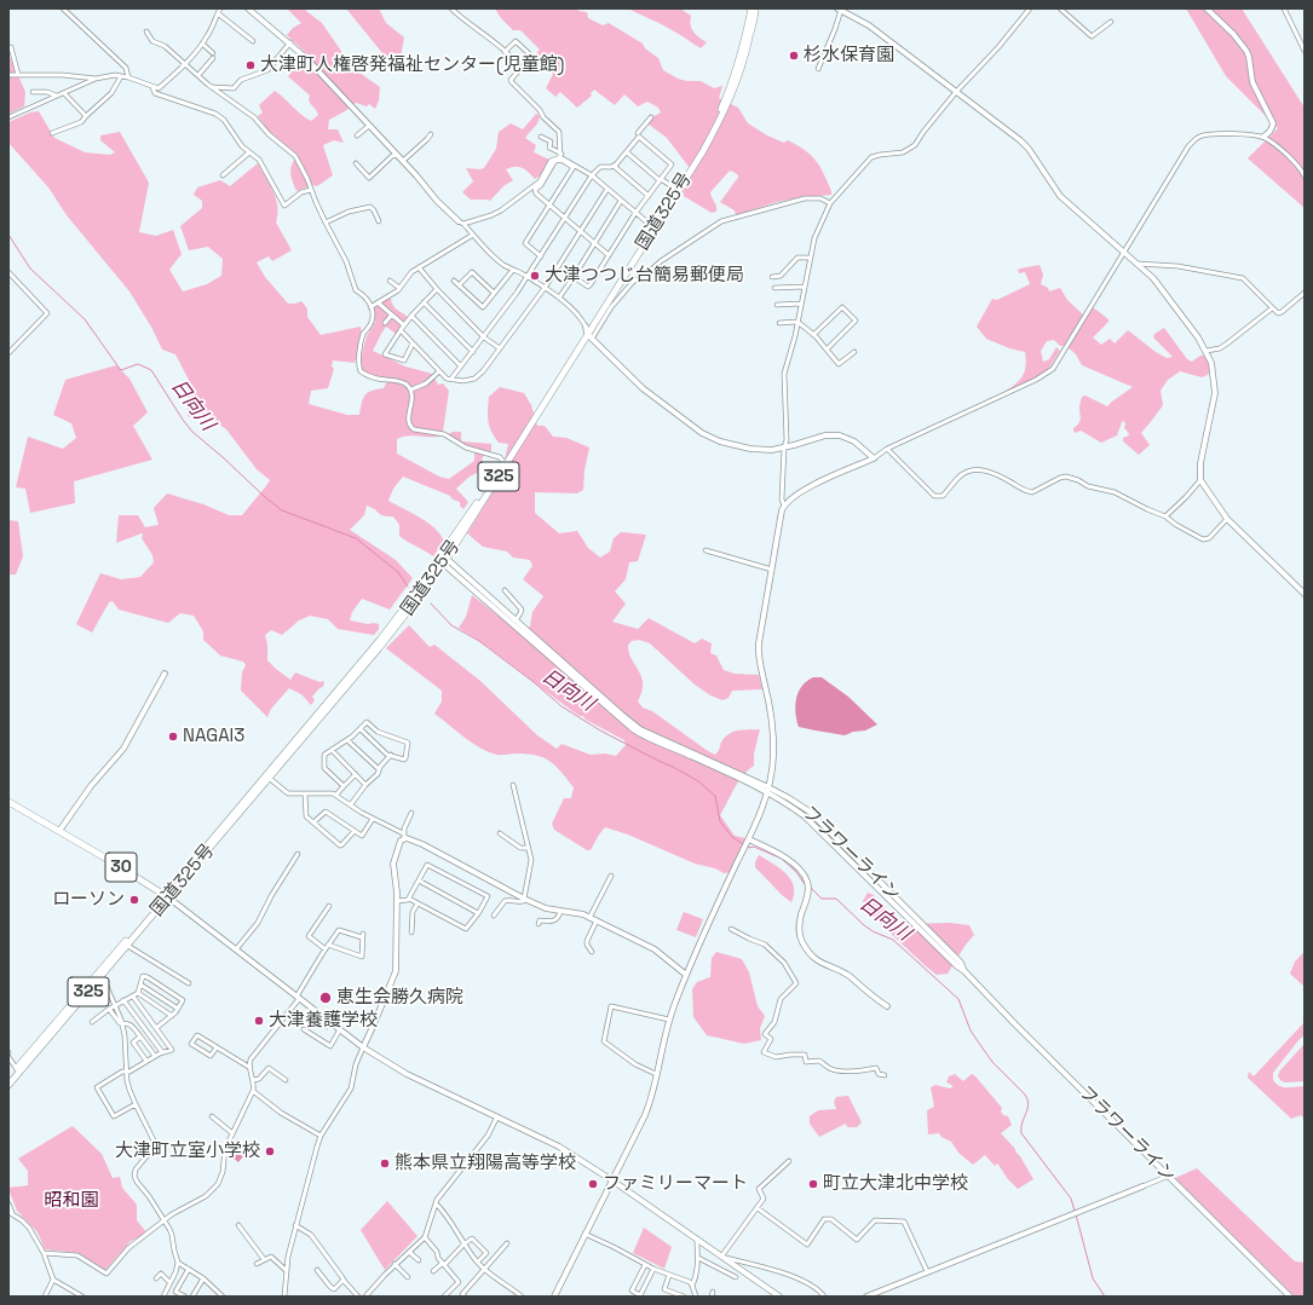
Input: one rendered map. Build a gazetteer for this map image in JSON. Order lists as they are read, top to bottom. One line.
{"streets":{"main road":["国道325号","325","30"],"street":["フラワーライン"]},"crossings":[["国道325号","フラワーライン"],["国道325号","30"]],"water":["日向川"],"parks":["昭和園"],"places":["杉水保育園","大津町人権啓発福祉センター(児童館)","大津つつじ台簡易郵便局","NAGAI3","ローソン","恵生会勝久病院","大津養護学校","大津町立室小学校","熊本県立翔陽高等学校","ファミリーマート","町立大津北中学校"]}
